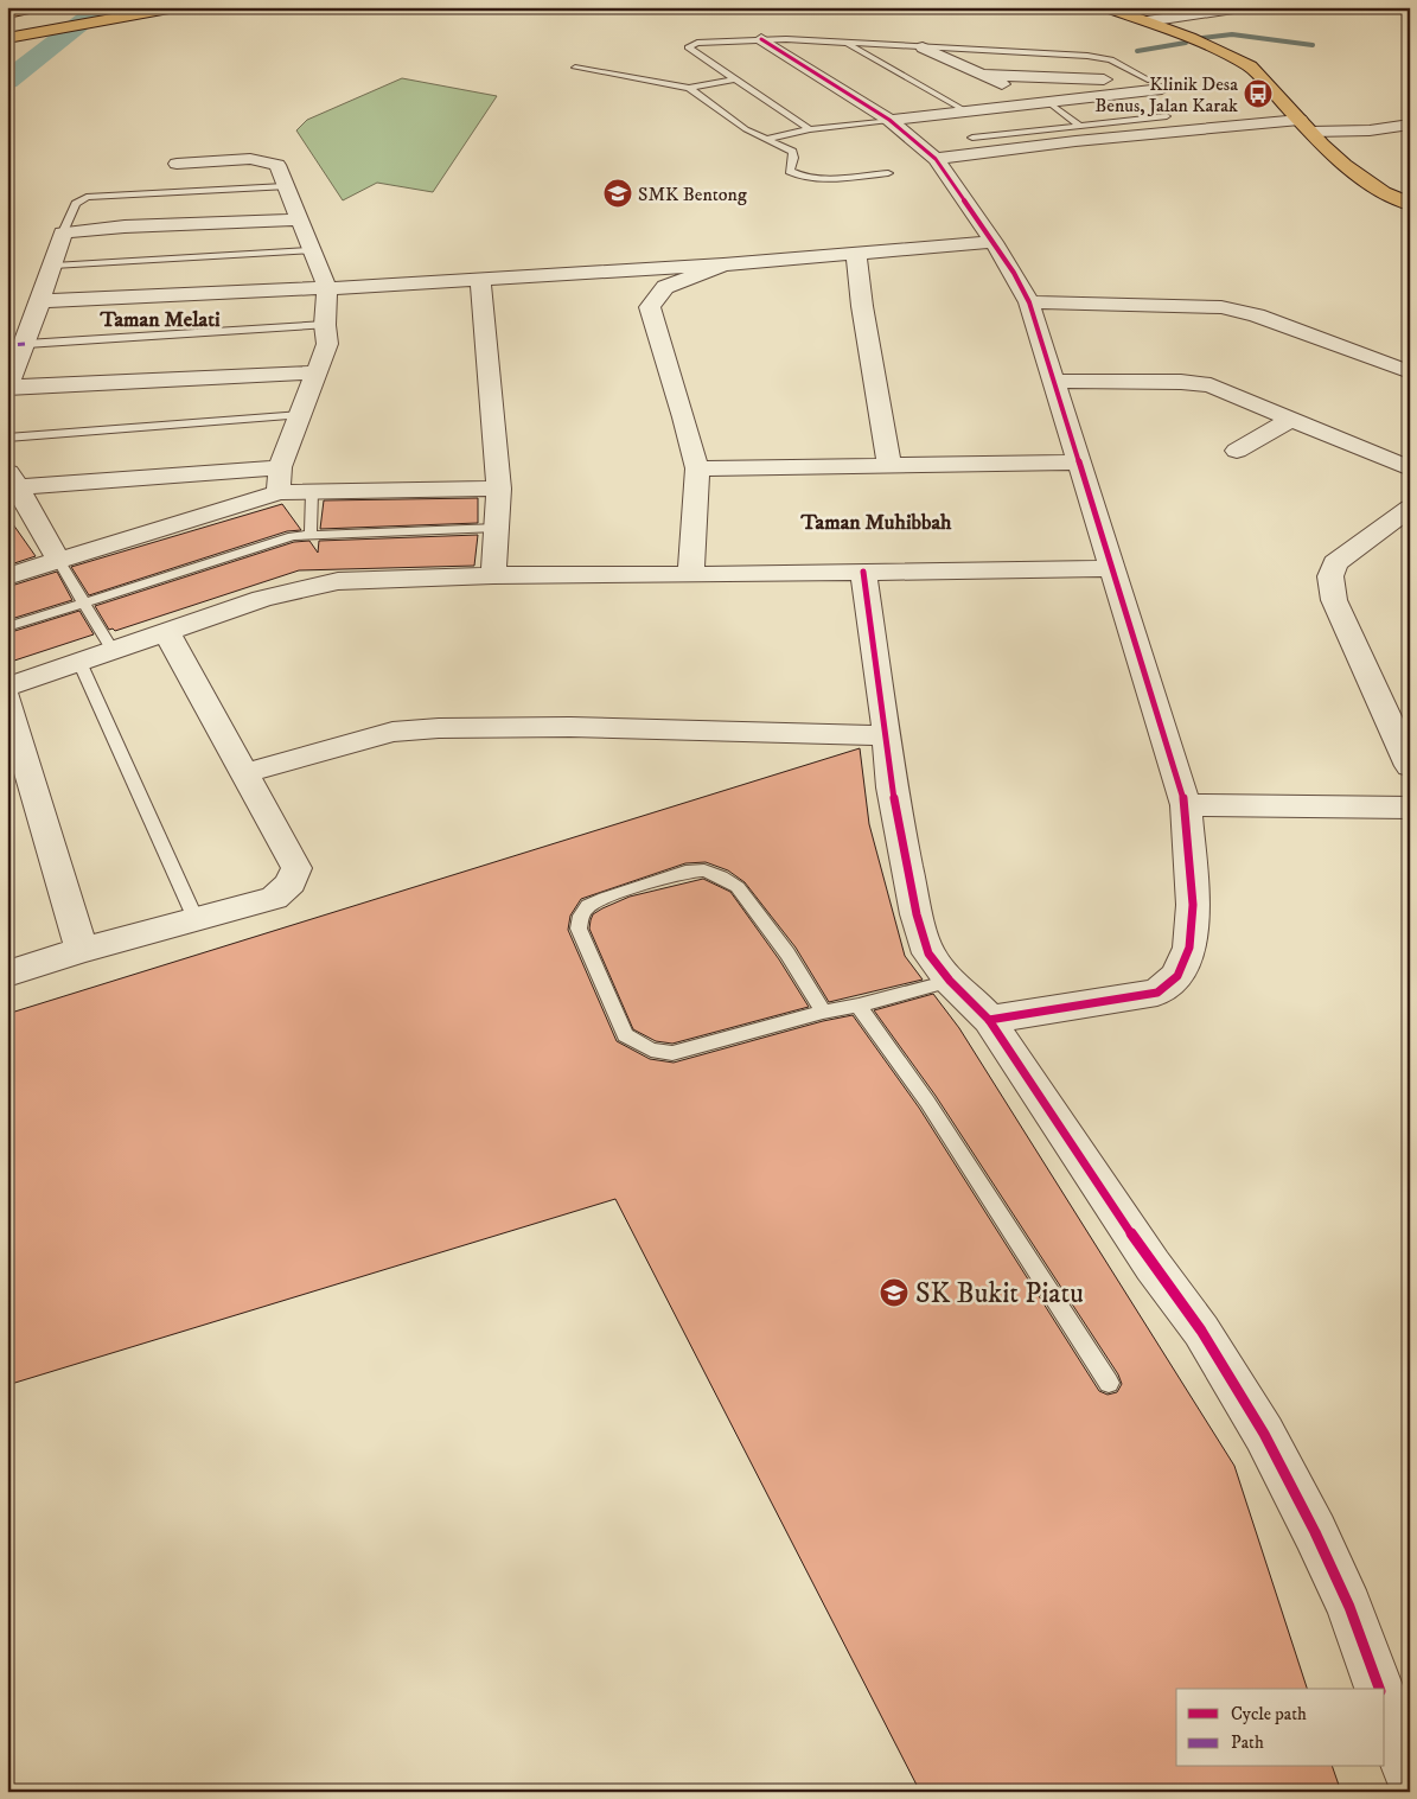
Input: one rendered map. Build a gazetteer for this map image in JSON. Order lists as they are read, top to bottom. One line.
{"districts":["Taman Melati","Taman Muhibbah"],"places":{"bus stop":["Klinik Desa Benus, Jalan Karak"],"school or university":["SMK Bentong","SK Bukit Piatu"]},"legend":["Cycle path","Path"]}
